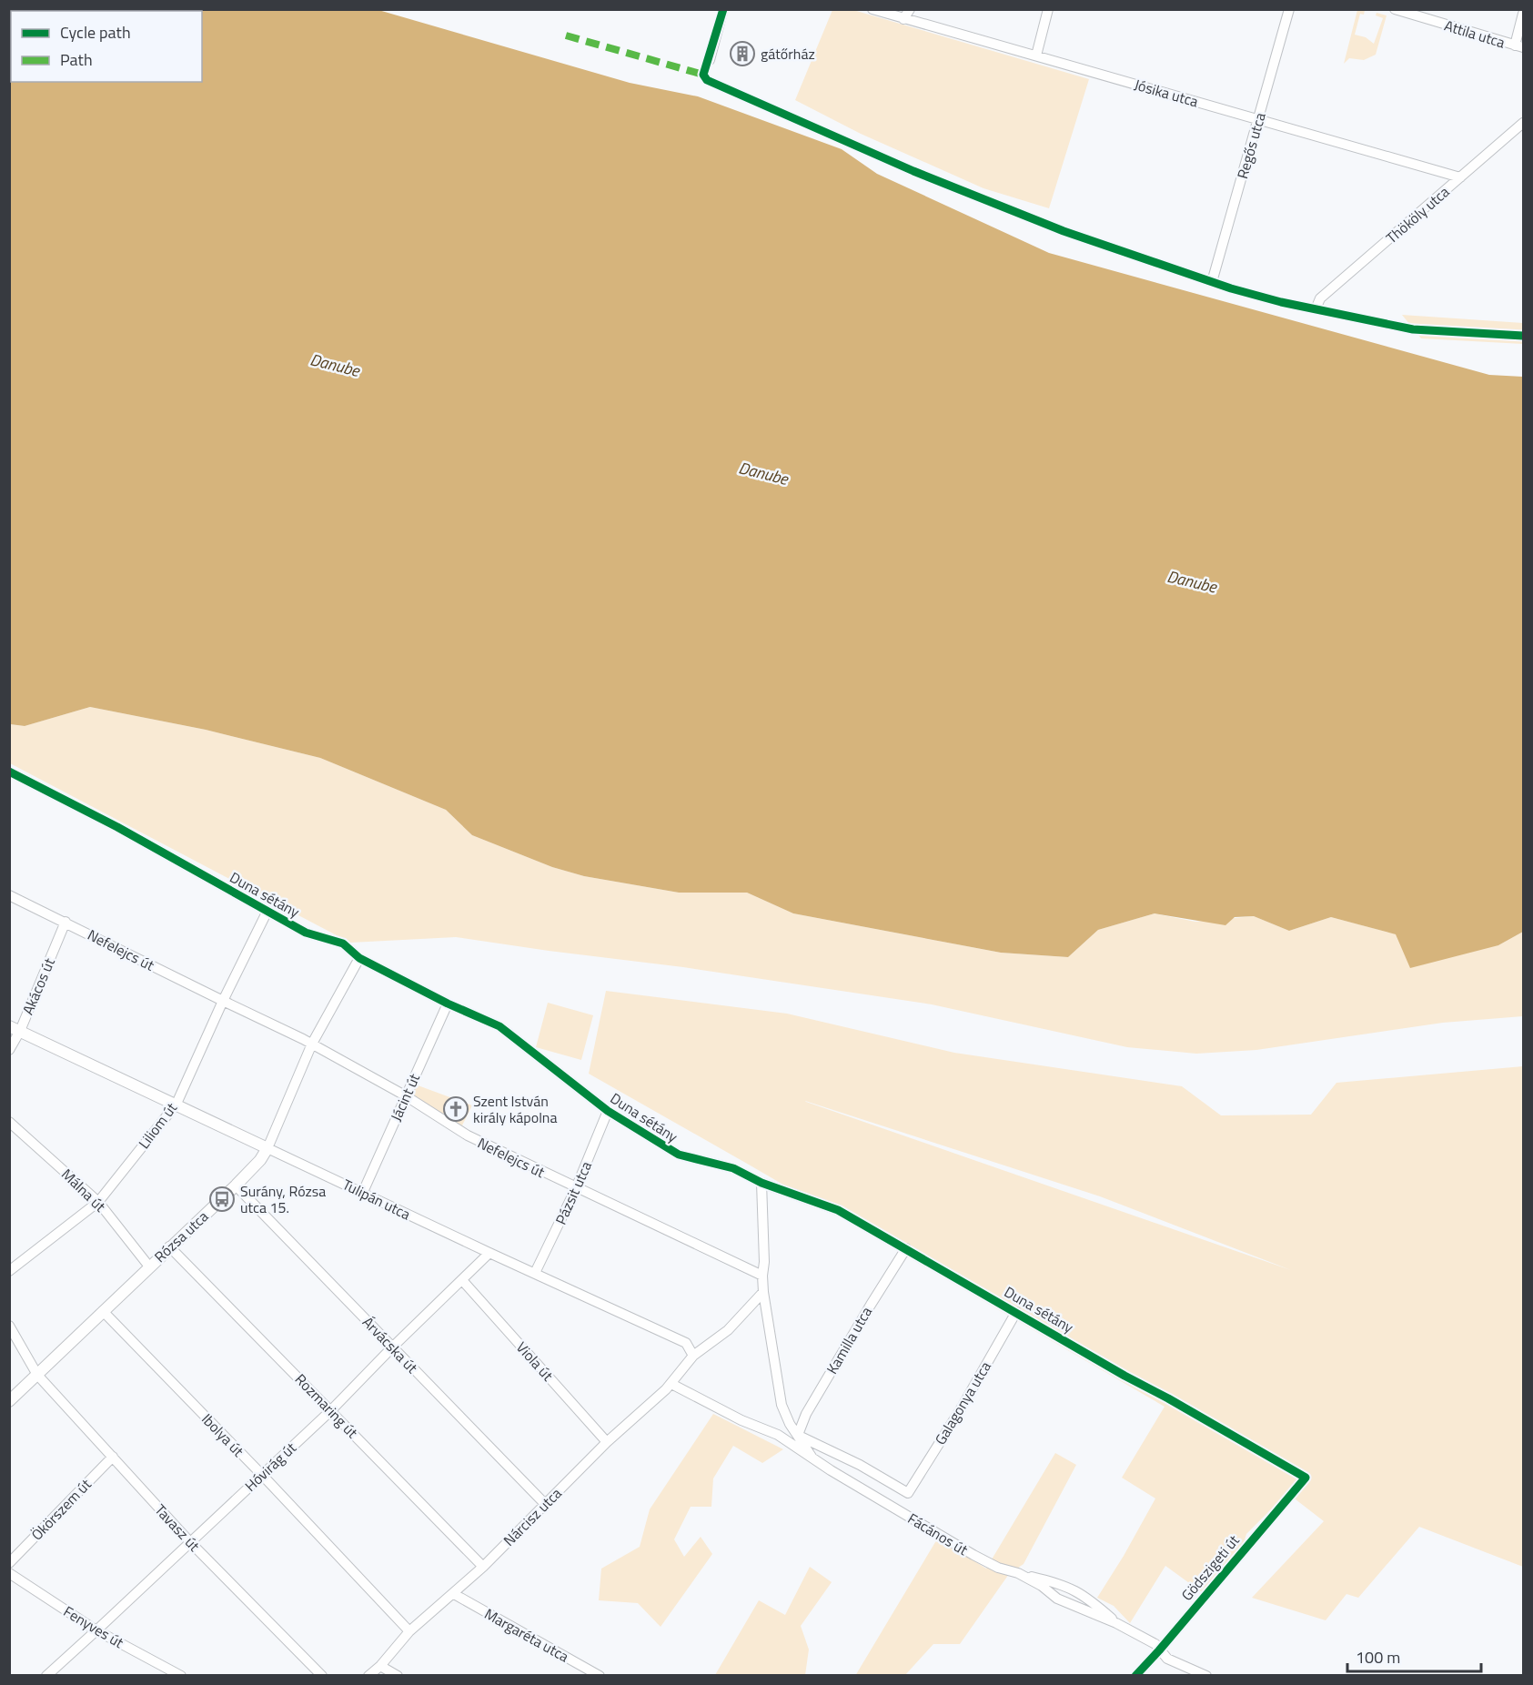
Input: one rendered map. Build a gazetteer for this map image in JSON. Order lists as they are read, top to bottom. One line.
{"streets":{"street":["Attila utca","Jósika utca","Regős utca","Thököly utca","Duna sétány","Nefelejcs út","Akácos út","Jácint út","Liliom út","Málna út","Pázsit utca","Tulipán utca","Rózsa utca","Kamilla utca","Árvácska út","Viola út","Galagonya utca","Rozmaring út","Ibolya út","Hóvirág út","Ökörszem út","Nárcisz utca","Tavasz út","Fácános út","Gödszigeti út","Fenyves út","Margaréta utca"]},"crossings":[["Jósika utca","Regős utca"],["Jósika utca","Thököly utca"],["Duna sétány","Jácint út"],["Duna sétány","Liliom út"],["Duna sétány","Pázsit utca"],["Duna sétány","Rózsa utca"],["Duna sétány","Kamilla utca"],["Duna sétány","Galagonya utca"],["Duna sétány","Gödszigeti út"],["Nefelejcs út","Akácos út"],["Nefelejcs út","Jácint út"],["Nefelejcs út","Liliom út"],["Nefelejcs út","Pázsit utca"],["Nefelejcs út","Rózsa utca"],["Akácos út","Tulipán utca"],["Jácint út","Tulipán utca"],["Liliom út","Málna út"],["Liliom út","Tulipán utca"],["Málna út","Rózsa utca"],["Pázsit utca","Tulipán utca"],["Tulipán utca","Rózsa utca"],["Tulipán utca","Hóvirág út"],["Tulipán utca","Nárcisz utca"],["Rózsa utca","Árvácska út"],["Rózsa utca","Rozmaring út"],["Rózsa utca","Ibolya út"],["Rózsa utca","Tavasz út"],["Kamilla utca","Galagonya utca"],["Árvácska út","Hóvirág út"],["Árvácska út","Nárcisz utca"],["Viola út","Hóvirág út"],["Viola út","Nárcisz utca"],["Rozmaring út","Hóvirág út"],["Rozmaring út","Nárcisz utca"],["Ibolya út","Hóvirág út"],["Ibolya út","Nárcisz utca"],["Hóvirág út","Tavasz út"],["Hóvirág út","Fenyves út"],["Ökörszem út","Tavasz út"],["Nárcisz utca","Fácános út"],["Nárcisz utca","Margaréta utca"],["Fácános út","Gödszigeti út"]],"water":["Danube"],"places":{"building":["gátőrház"],"church":["Szent István király kápolna"],"bus stop":["Surány, Rózsa utca 15."]},"legend":["Cycle path","Path"],"scale_bar":"100 m"}
